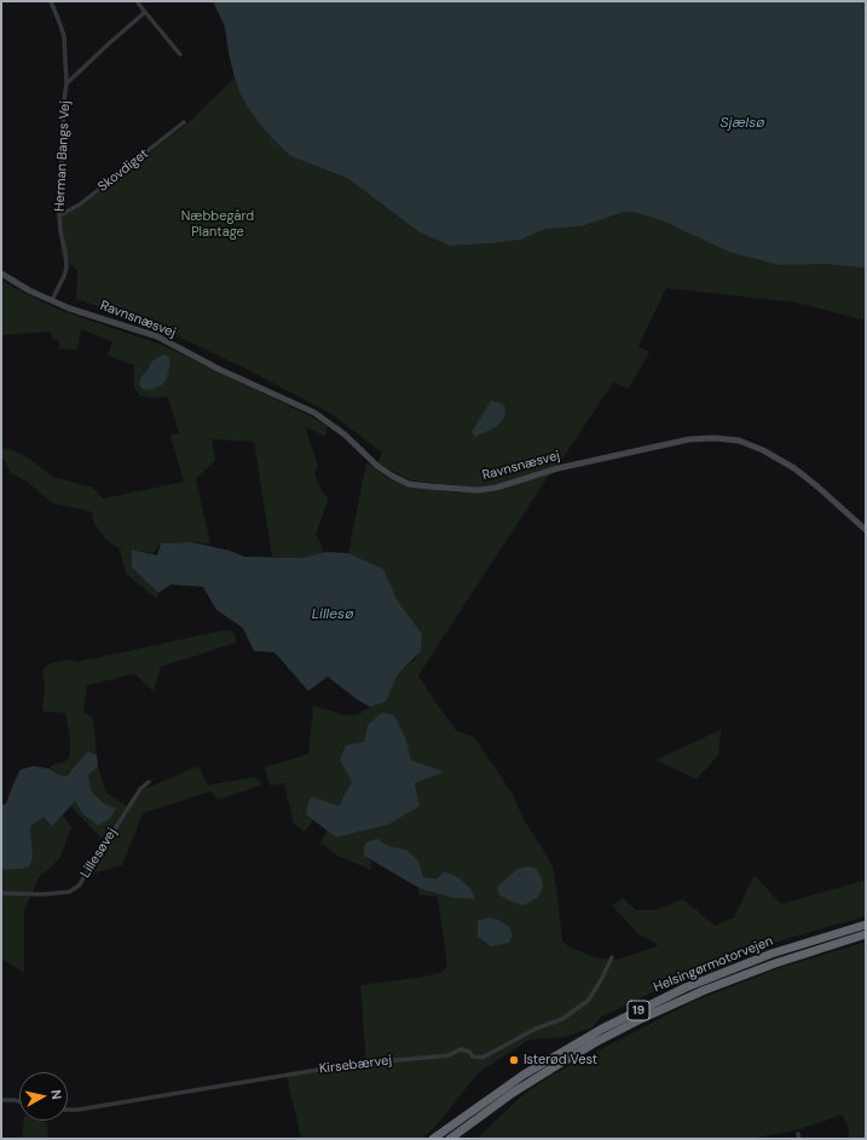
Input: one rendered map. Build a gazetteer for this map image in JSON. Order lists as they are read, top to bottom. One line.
{"streets":{"highway":["Helsingørmotorvejen","19"],"main road":["Ravnsnæsvej"],"street":["Herman Bangs Vej","Skovdiget","Lillesøvej","Kirsebærvej"]},"crossings":[["Herman Bangs Vej","Skovdiget"],["Herman Bangs Vej","Ravnsnæsvej"]],"water":["Sjælsø","Lillesø"],"parks":["Næbbegård Plantage"],"places":["Isterød Vest"],"north":"right"}
